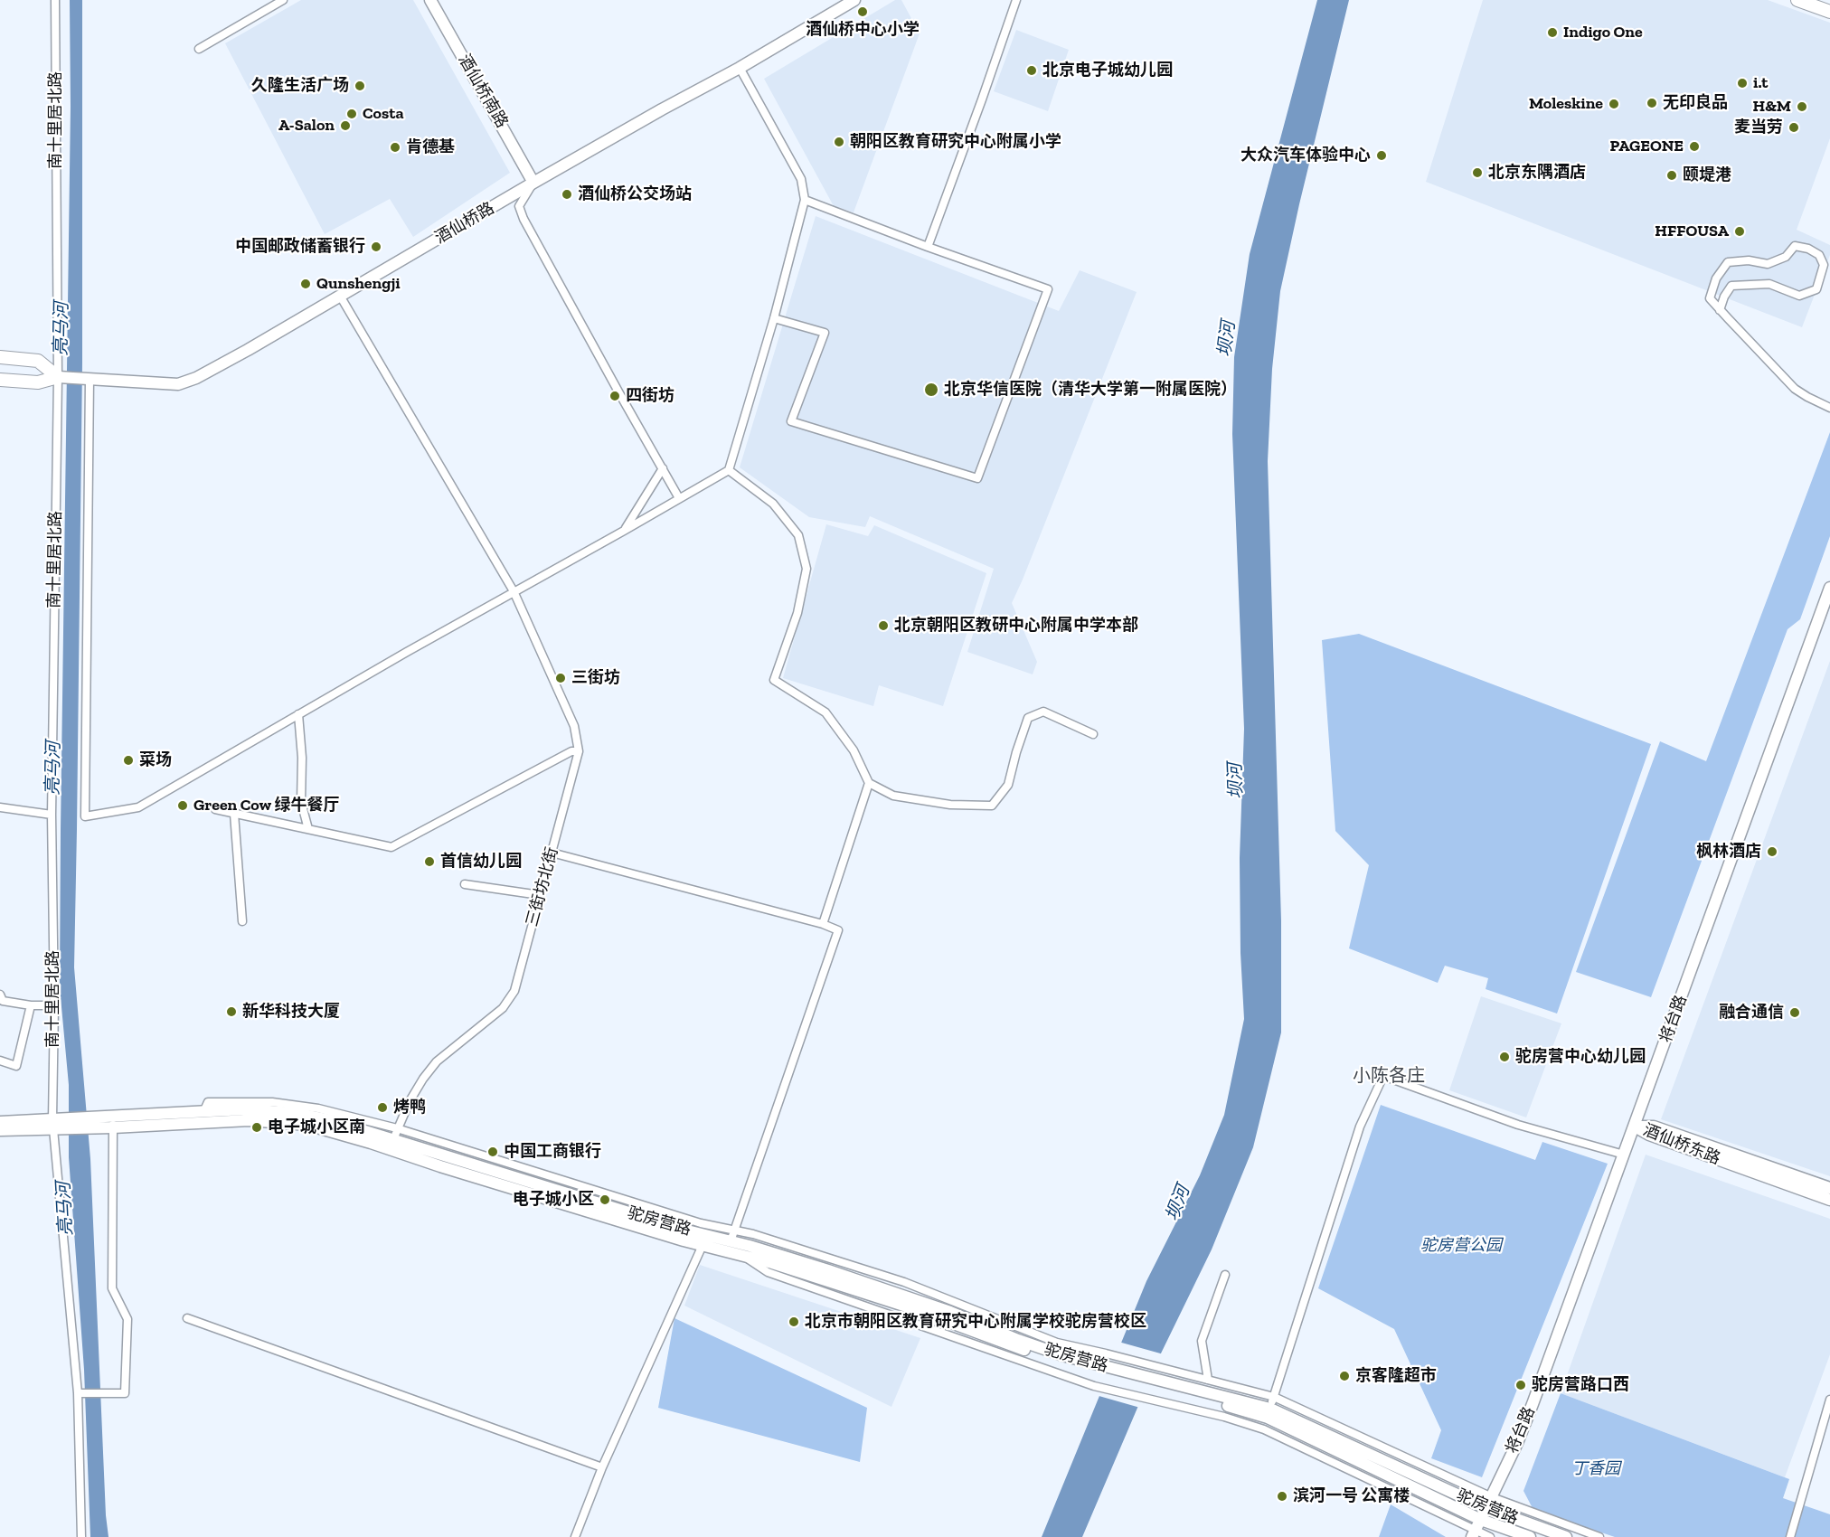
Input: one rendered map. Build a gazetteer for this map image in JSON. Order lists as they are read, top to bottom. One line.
{"streets":{"main road":["酒仙桥路"],"street":["酒仙桥南路","南十里居北路","三街坊北街","将台路","酒仙桥东路","驼房营路"]},"crossings":[["酒仙桥南路","酒仙桥路"],["南十里居北路","酒仙桥路"],["酒仙桥路","三街坊北街"],["三街坊北街","驼房营路"],["将台路","酒仙桥东路"],["将台路","驼房营路"]],"districts":["小陈各庄"],"water":["亮马河","坝河"],"parks":["驼房营公园","丁香园"],"places":["酒仙桥中心小学","Indigo One","北京电子城幼儿园","i.t","久隆生活广场","无印良品","Moleskine","H&M","Costa","A-Salon","麦当劳","朝阳区教育研究中心附属小学","PAGEONE","肯德基","大众汽车体验中心","北京东隅酒店","颐堤港","酒仙桥公交场站","HFFOUSA","中国邮政储蓄银行","Qunshengji","北京华信医院（清华大学第一附属医院）","四街坊","北京朝阳区教研中心附属中学本部","三街坊","菜场","Green Cow 绿牛餐厅","枫林酒店","首信幼儿园","新华科技大厦","融合通信","驼房营中心幼儿园","烤鸭","电子城小区南","中国工商银行","电子城小区","北京市朝阳区教育研究中心附属学校驼房营校区","京客隆超市","驼房营路口西","滨河一号 公寓楼"]}
